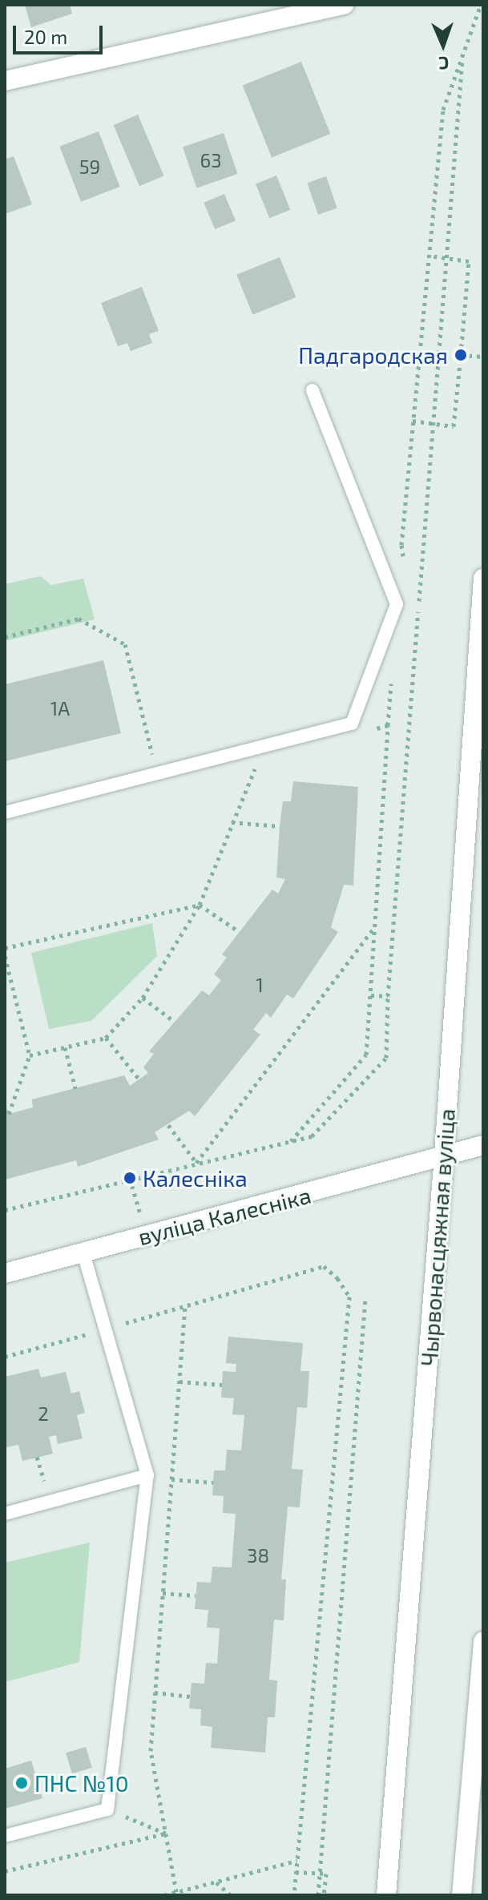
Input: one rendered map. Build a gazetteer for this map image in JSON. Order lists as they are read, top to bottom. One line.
{"streets":{"main road":["вуліца Калесніка","Чырвонасцяжная вуліца"]},"crossings":[["вуліца Калесніка","Чырвонасцяжная вуліца"]],"places":["Падгародская","Калесніка","ПНС №10"],"house_numbers":["63","59","1А","1","2","38"],"scale_bar":"20 m","north":"bottom"}
